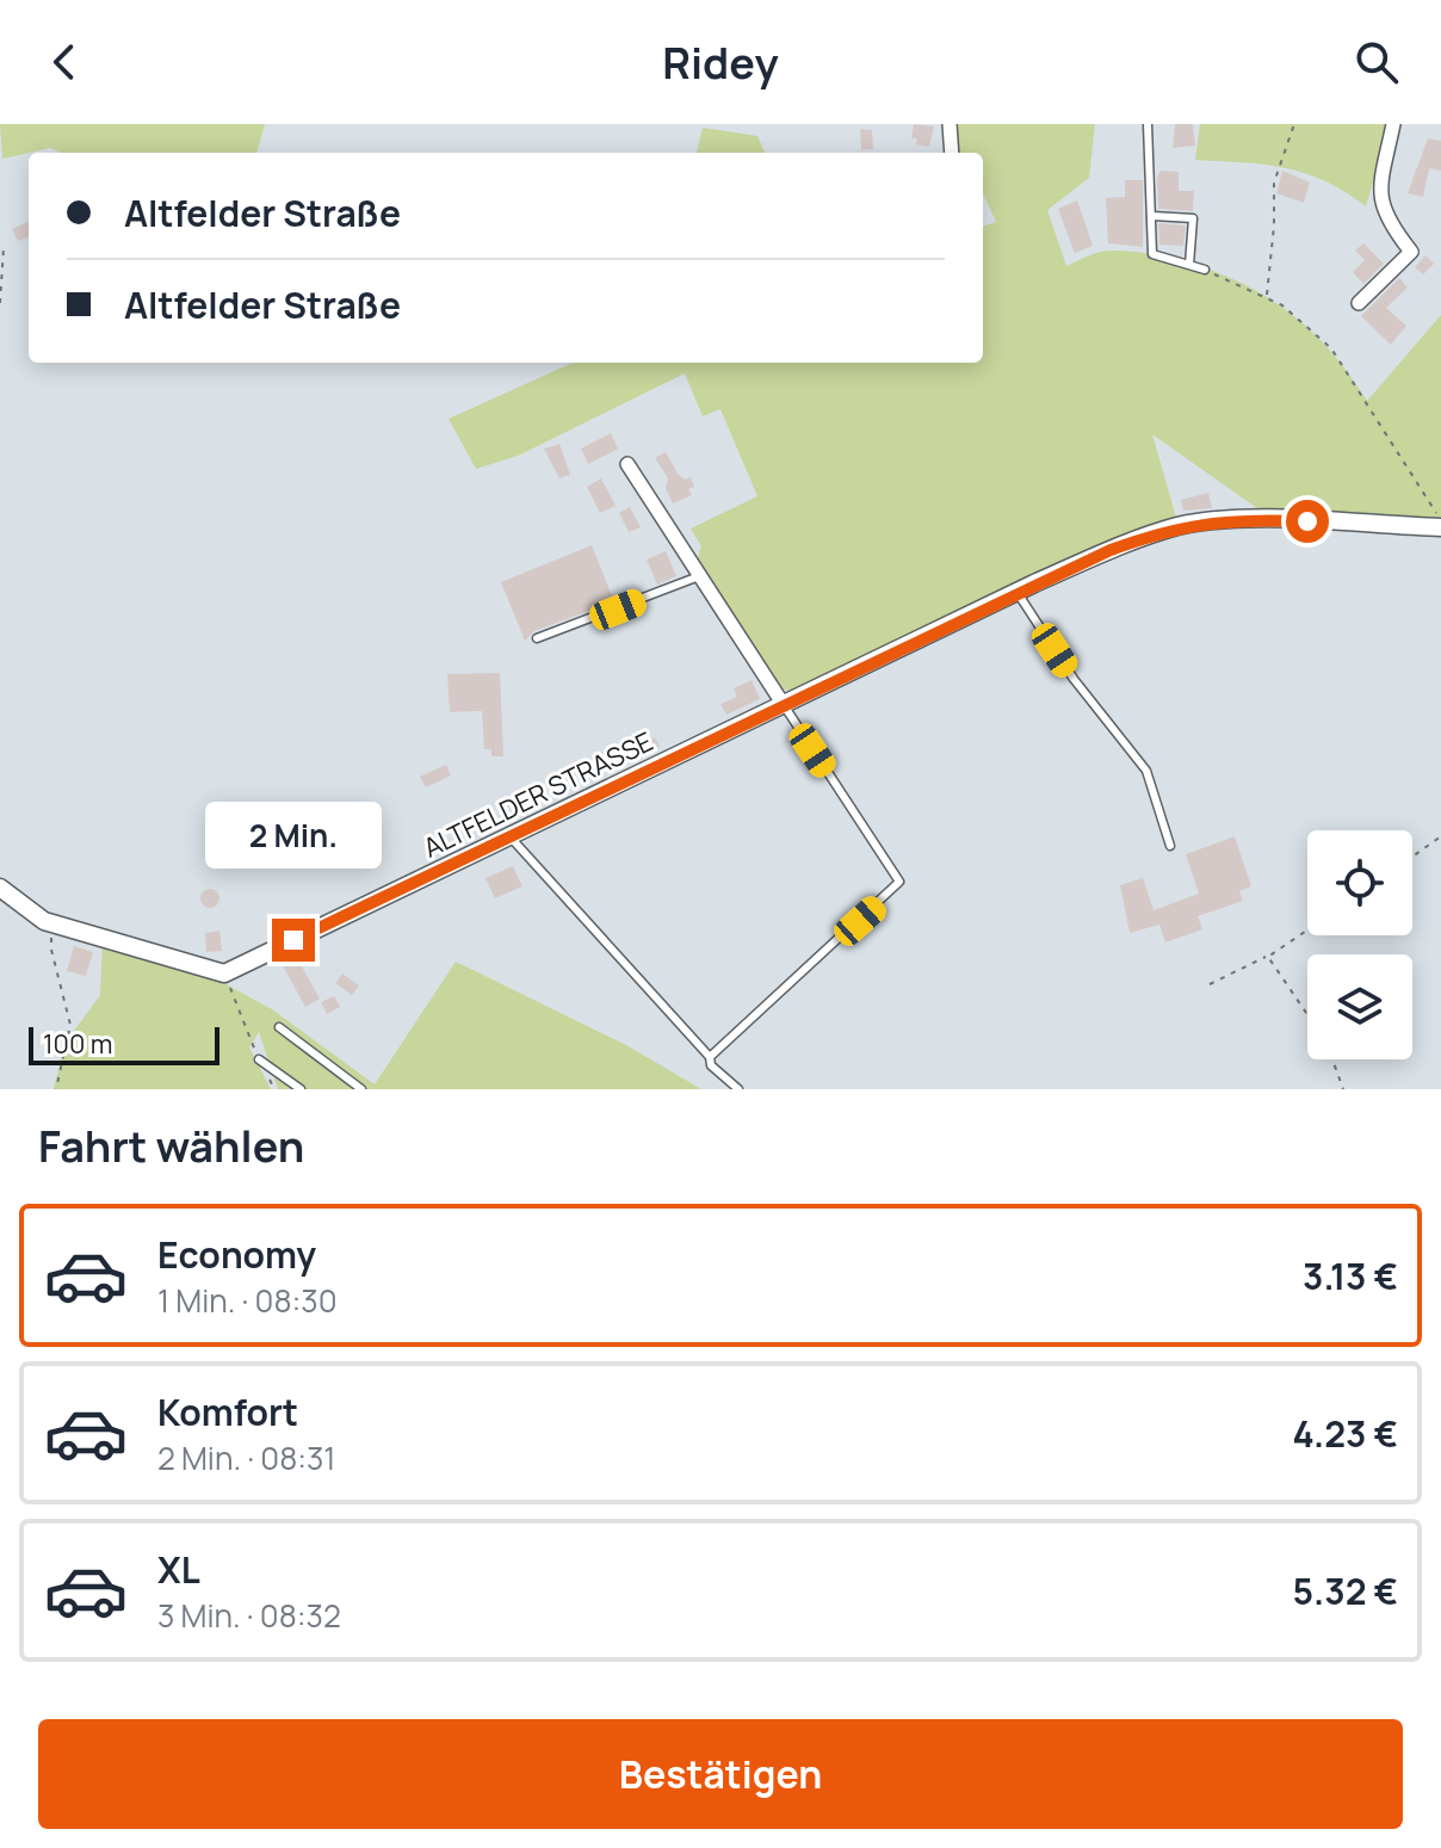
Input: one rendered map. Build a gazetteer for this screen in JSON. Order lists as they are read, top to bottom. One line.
{"streets":{"street":["ALTFELDER STRASSE"]},"scale_bar":"100 m","page":{"header":"Ridey","banner":["Altfelder Straße","Altfelder Straße"],"bubble":"2 Min.","scale":"100 m","heading":"Fahrt wählen","list":[{"name":"Economy","note":"1 Min. · 08:30","value":"3.13 €"},{"name":"Komfort","note":"2 Min. · 08:31","value":"4.23 €"},{"name":"XL","note":"3 Min. · 08:32","value":"5.32 €"}],"buttons":"Bestätigen"}}
